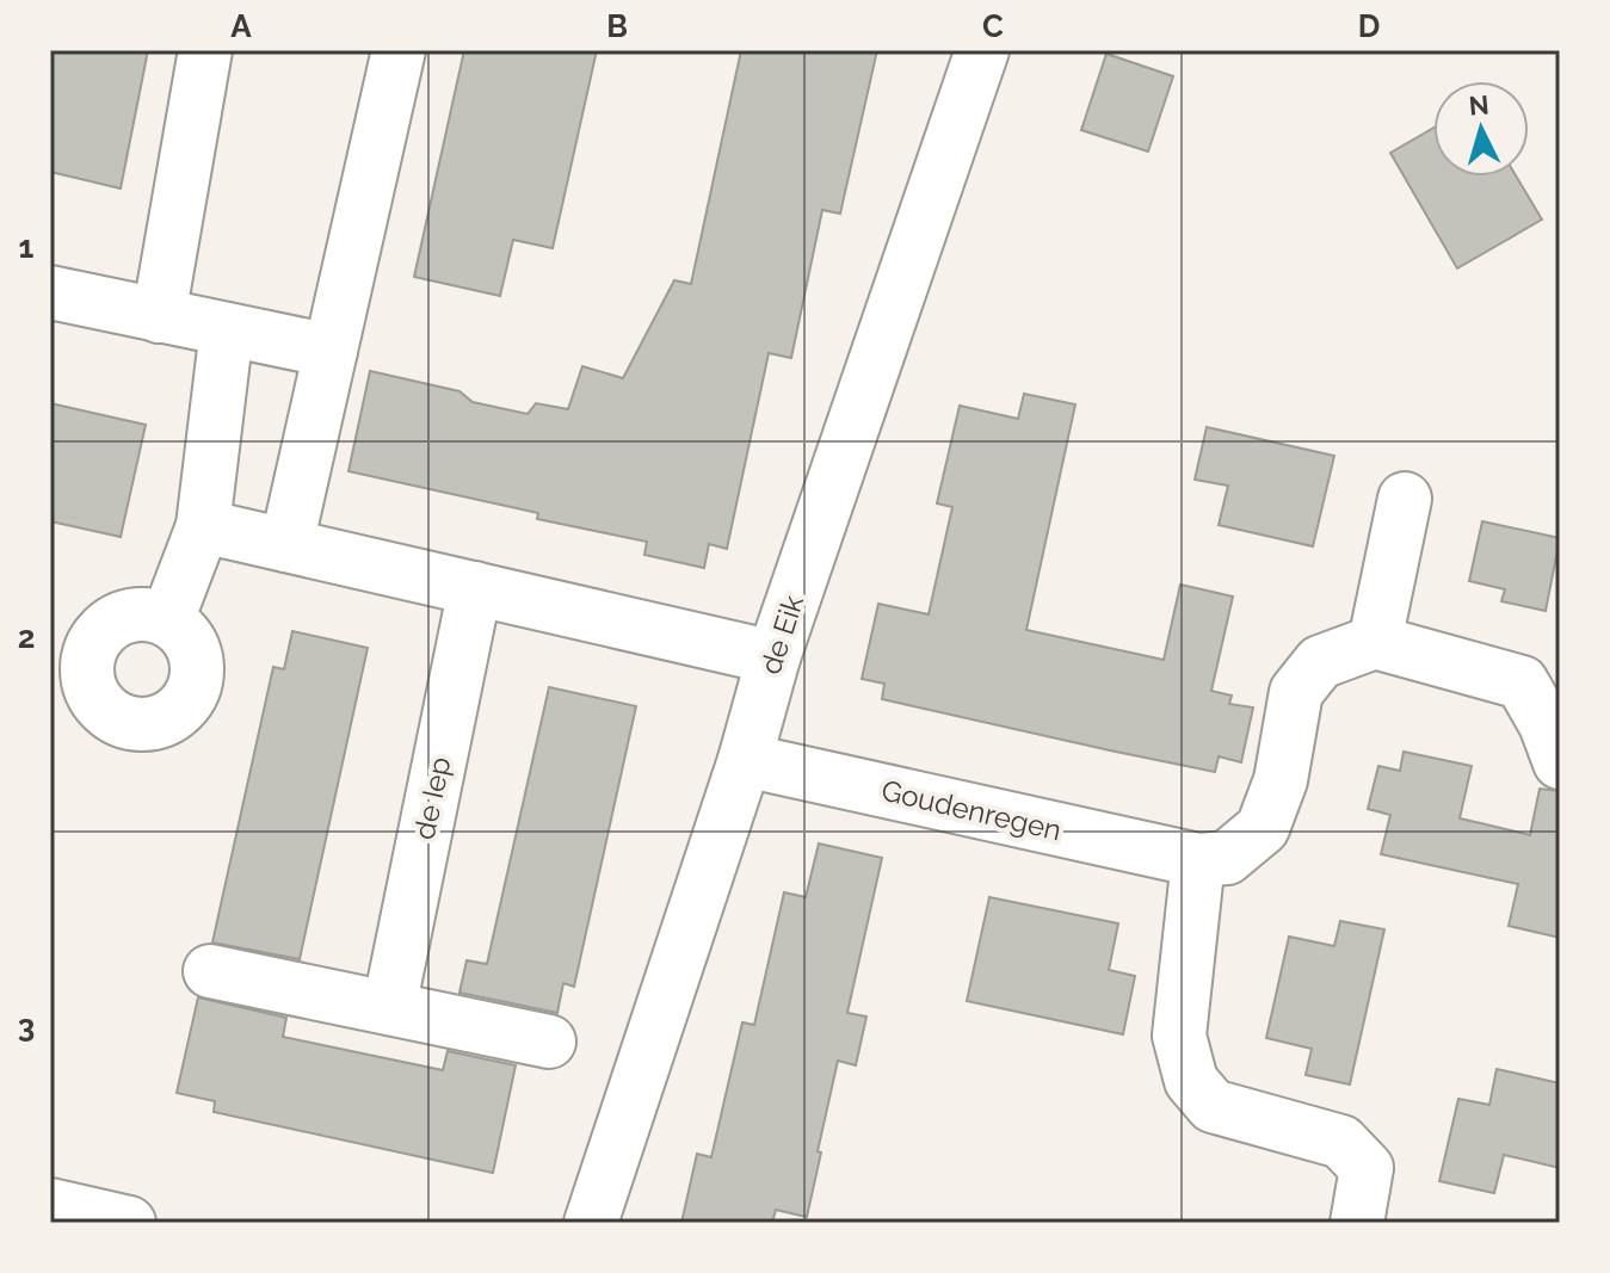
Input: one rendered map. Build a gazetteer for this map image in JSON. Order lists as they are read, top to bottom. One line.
{"streets":{"street":["de Eik","de Iep","Goudenregen"]},"crossings":[["de Eik","Goudenregen"]],"north":"top","grid":{"columns":["A","B","C","D"],"rows":["1","2","3"]}}
